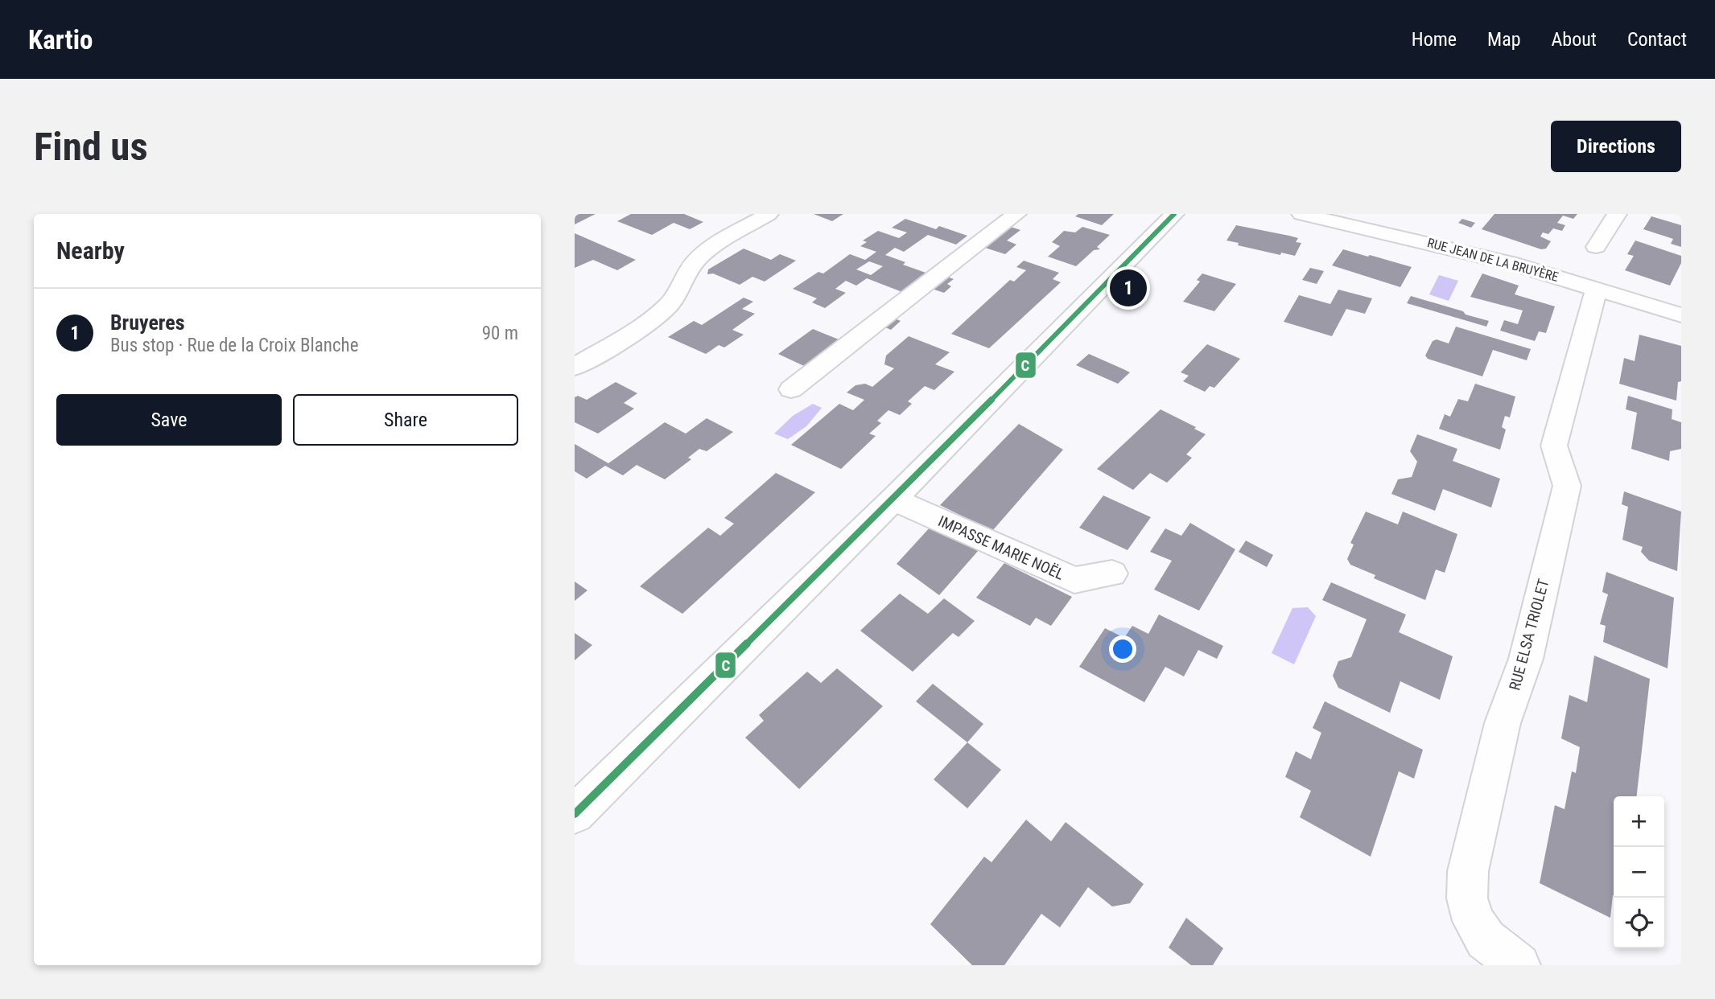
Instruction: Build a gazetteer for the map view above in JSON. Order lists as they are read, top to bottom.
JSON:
{
  "streets": {
    "street": ["RUE JEAN DE LA BRUYÈRE", "IMPASSE MARIE NOËL", "RUE ELSA TRIOLET"]
  },
  "crossings": [
    ["RUE JEAN DE LA BRUYÈRE", "RUE ELSA TRIOLET"]
  ],
  "lines": ["transit line C"],
  "page": {
    "header": "Kartio",
    "nav": [
      "Home",
      "Map",
      "About",
      "Contact"
    ],
    "buttons": [
      "Directions",
      ["Save", "Share"]
    ],
    "title": "Find us",
    "heading": "Nearby",
    "pins": "1",
    "list": [
      {
        "mark": "1",
        "name": "Bruyeres",
        "note": "Bus stop · Rue de la Croix Blanche",
        "value": "90 m"
      }
    ],
    "map_buttons": ["+", "−"]
  }
}
